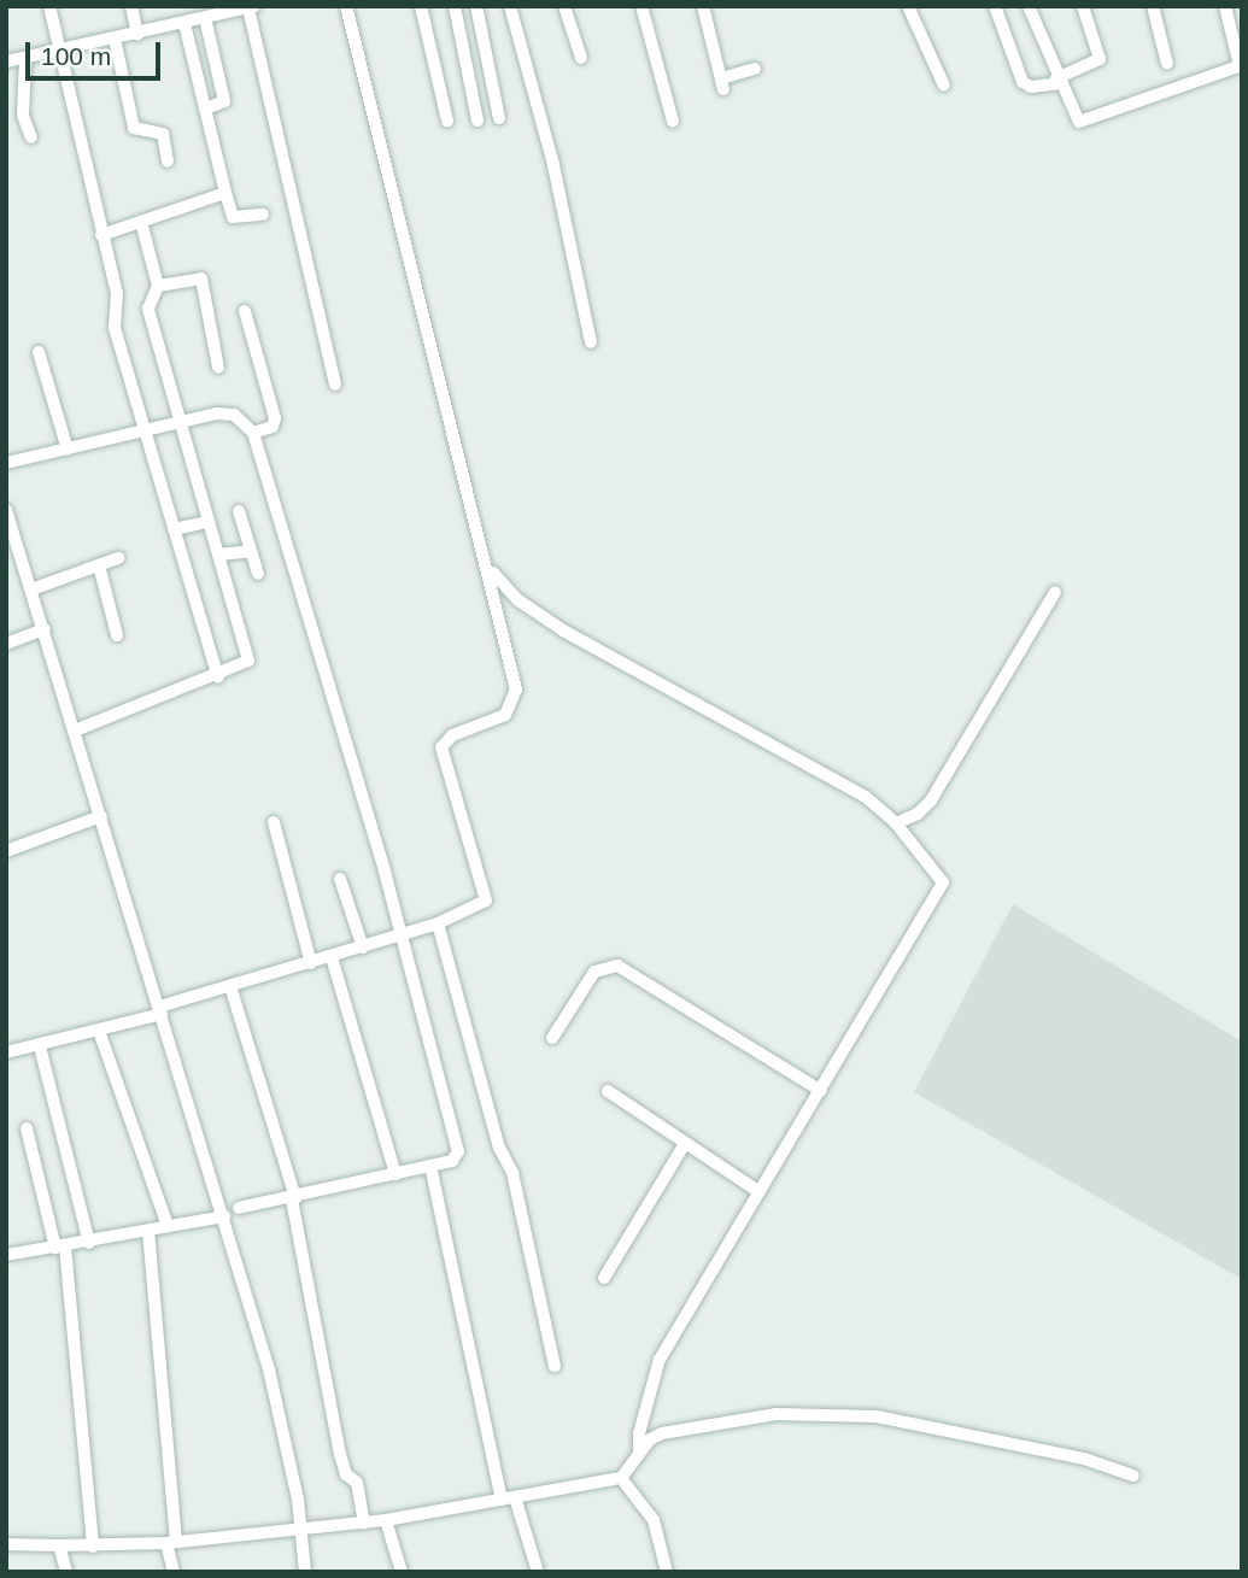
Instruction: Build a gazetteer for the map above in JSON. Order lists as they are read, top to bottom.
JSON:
{
  "scale_bar": "100 m"
}
